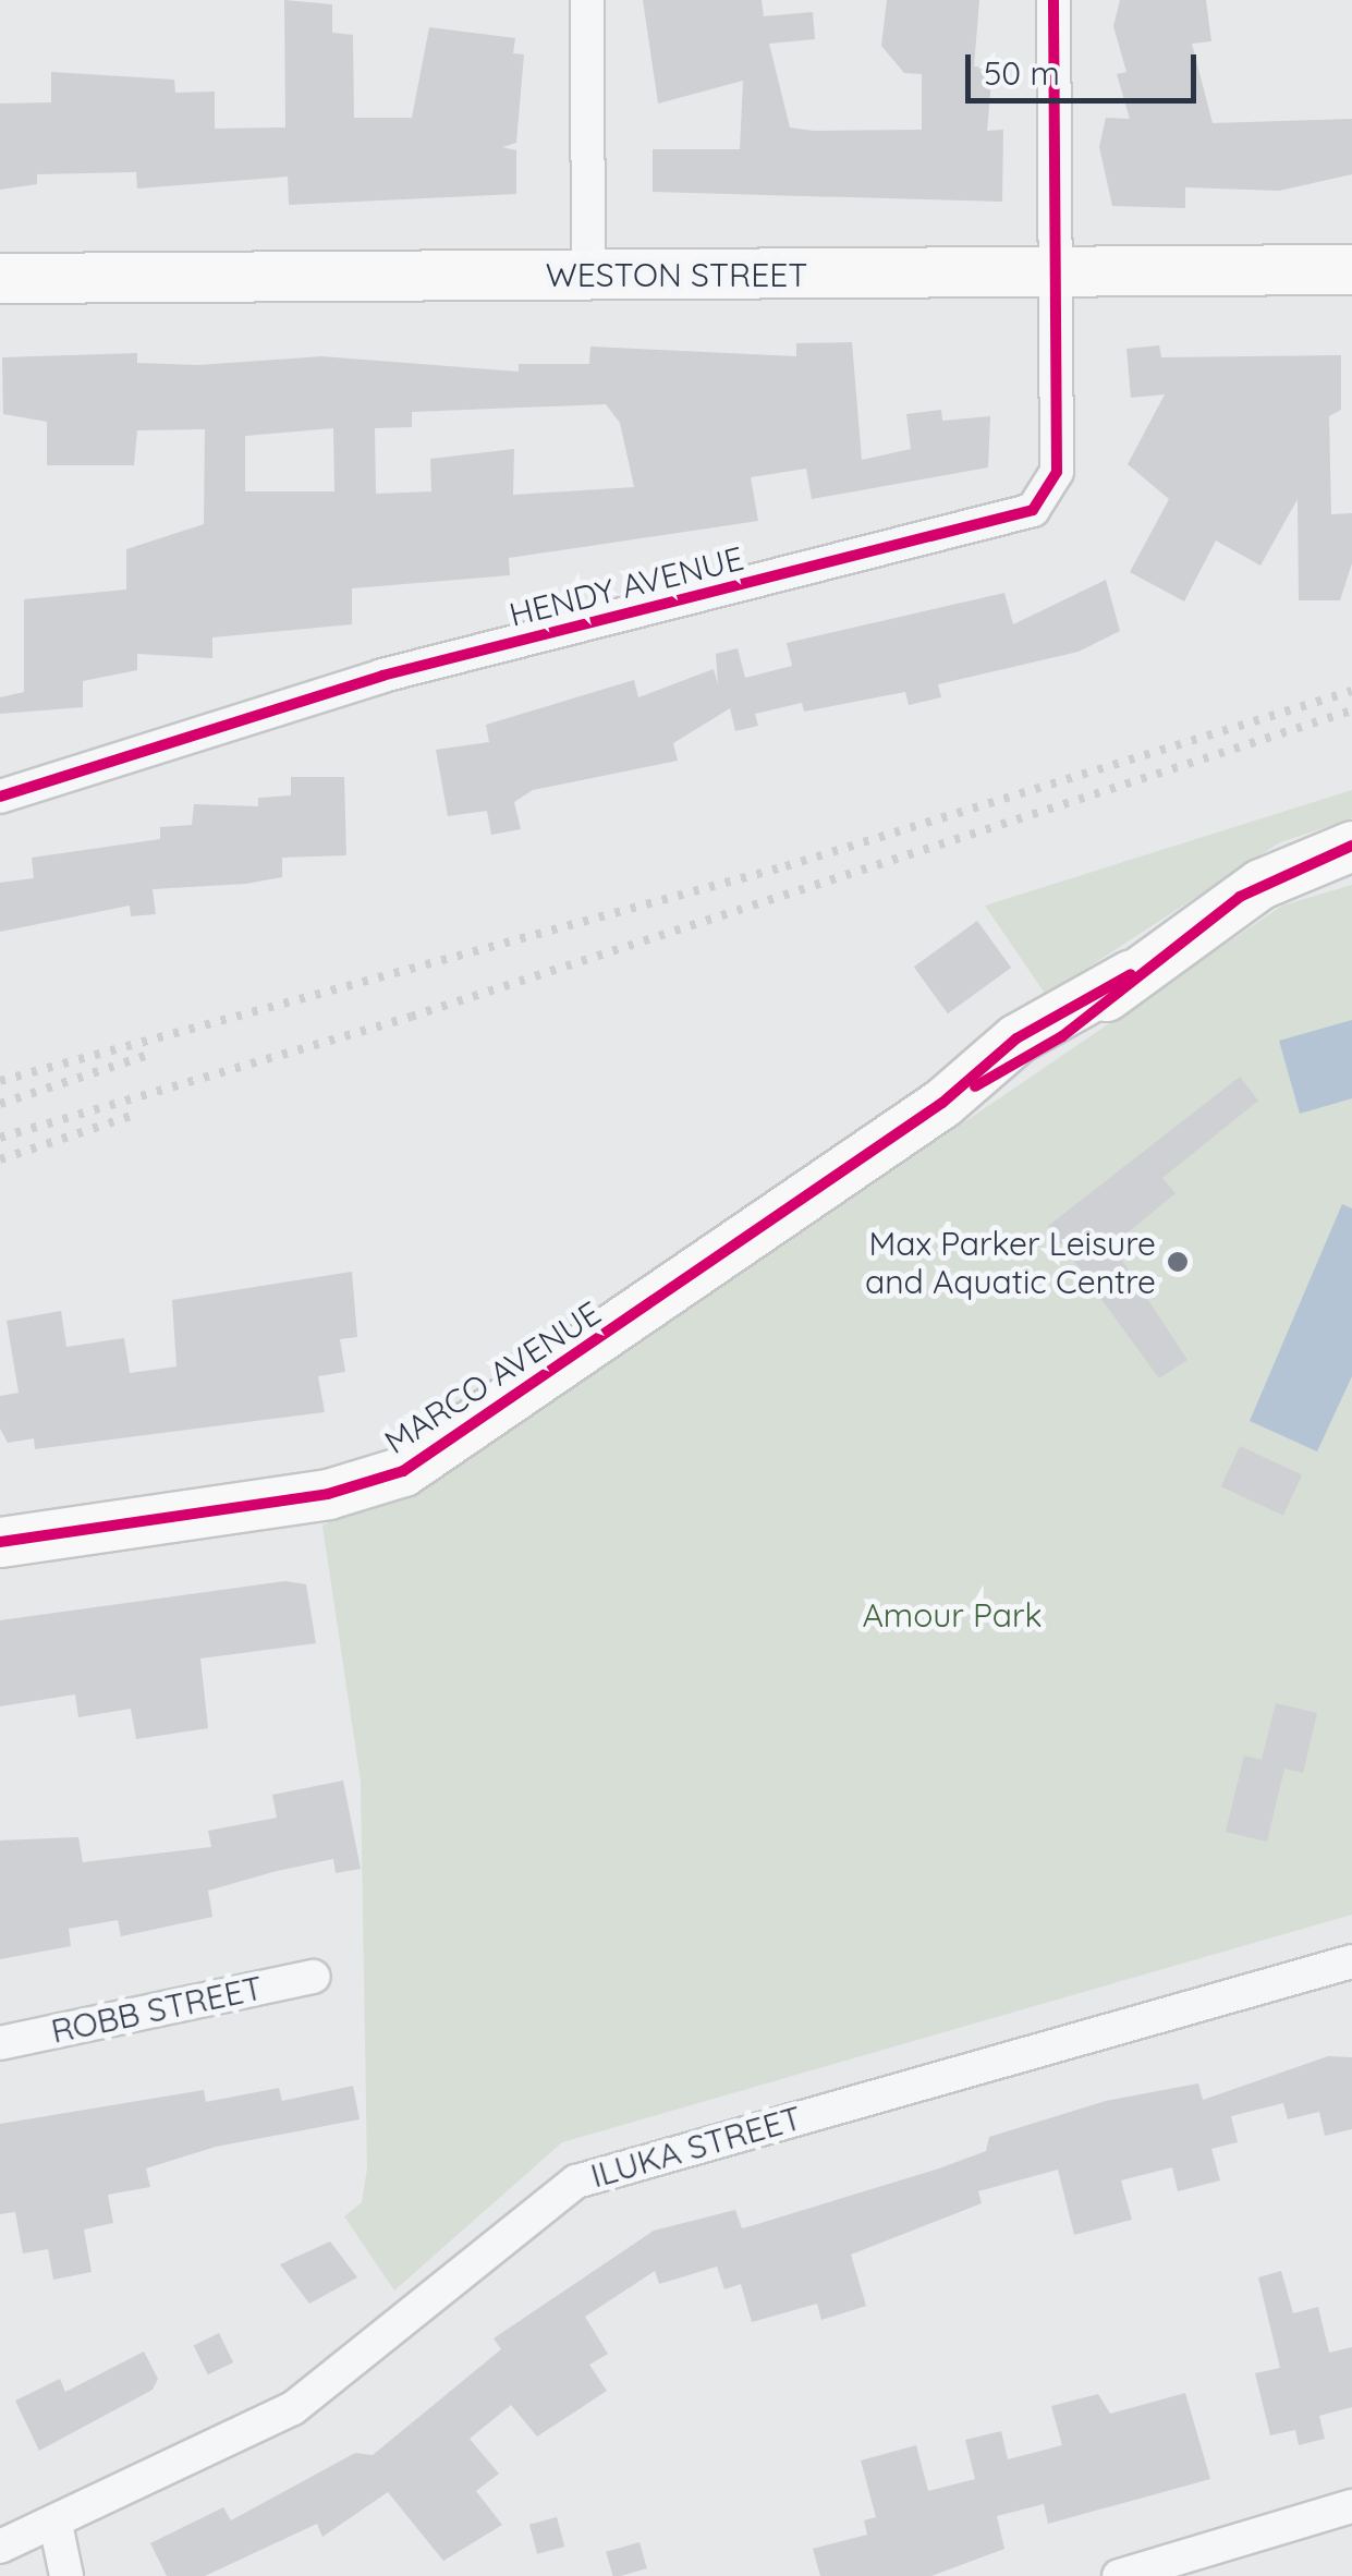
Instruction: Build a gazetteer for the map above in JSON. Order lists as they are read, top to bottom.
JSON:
{
  "streets": {
    "street": [
      "WESTON STREET",
      "HENDY AVENUE",
      "MARCO AVENUE",
      "ROBB STREET",
      "ILUKA STREET"
    ]
  },
  "crossings": [
    ["WESTON STREET", "HENDY AVENUE"]
  ],
  "parks": ["Amour Park"],
  "places": ["Max Parker Leisure and Aquatic Centre"],
  "scale_bar": "50 m"
}
